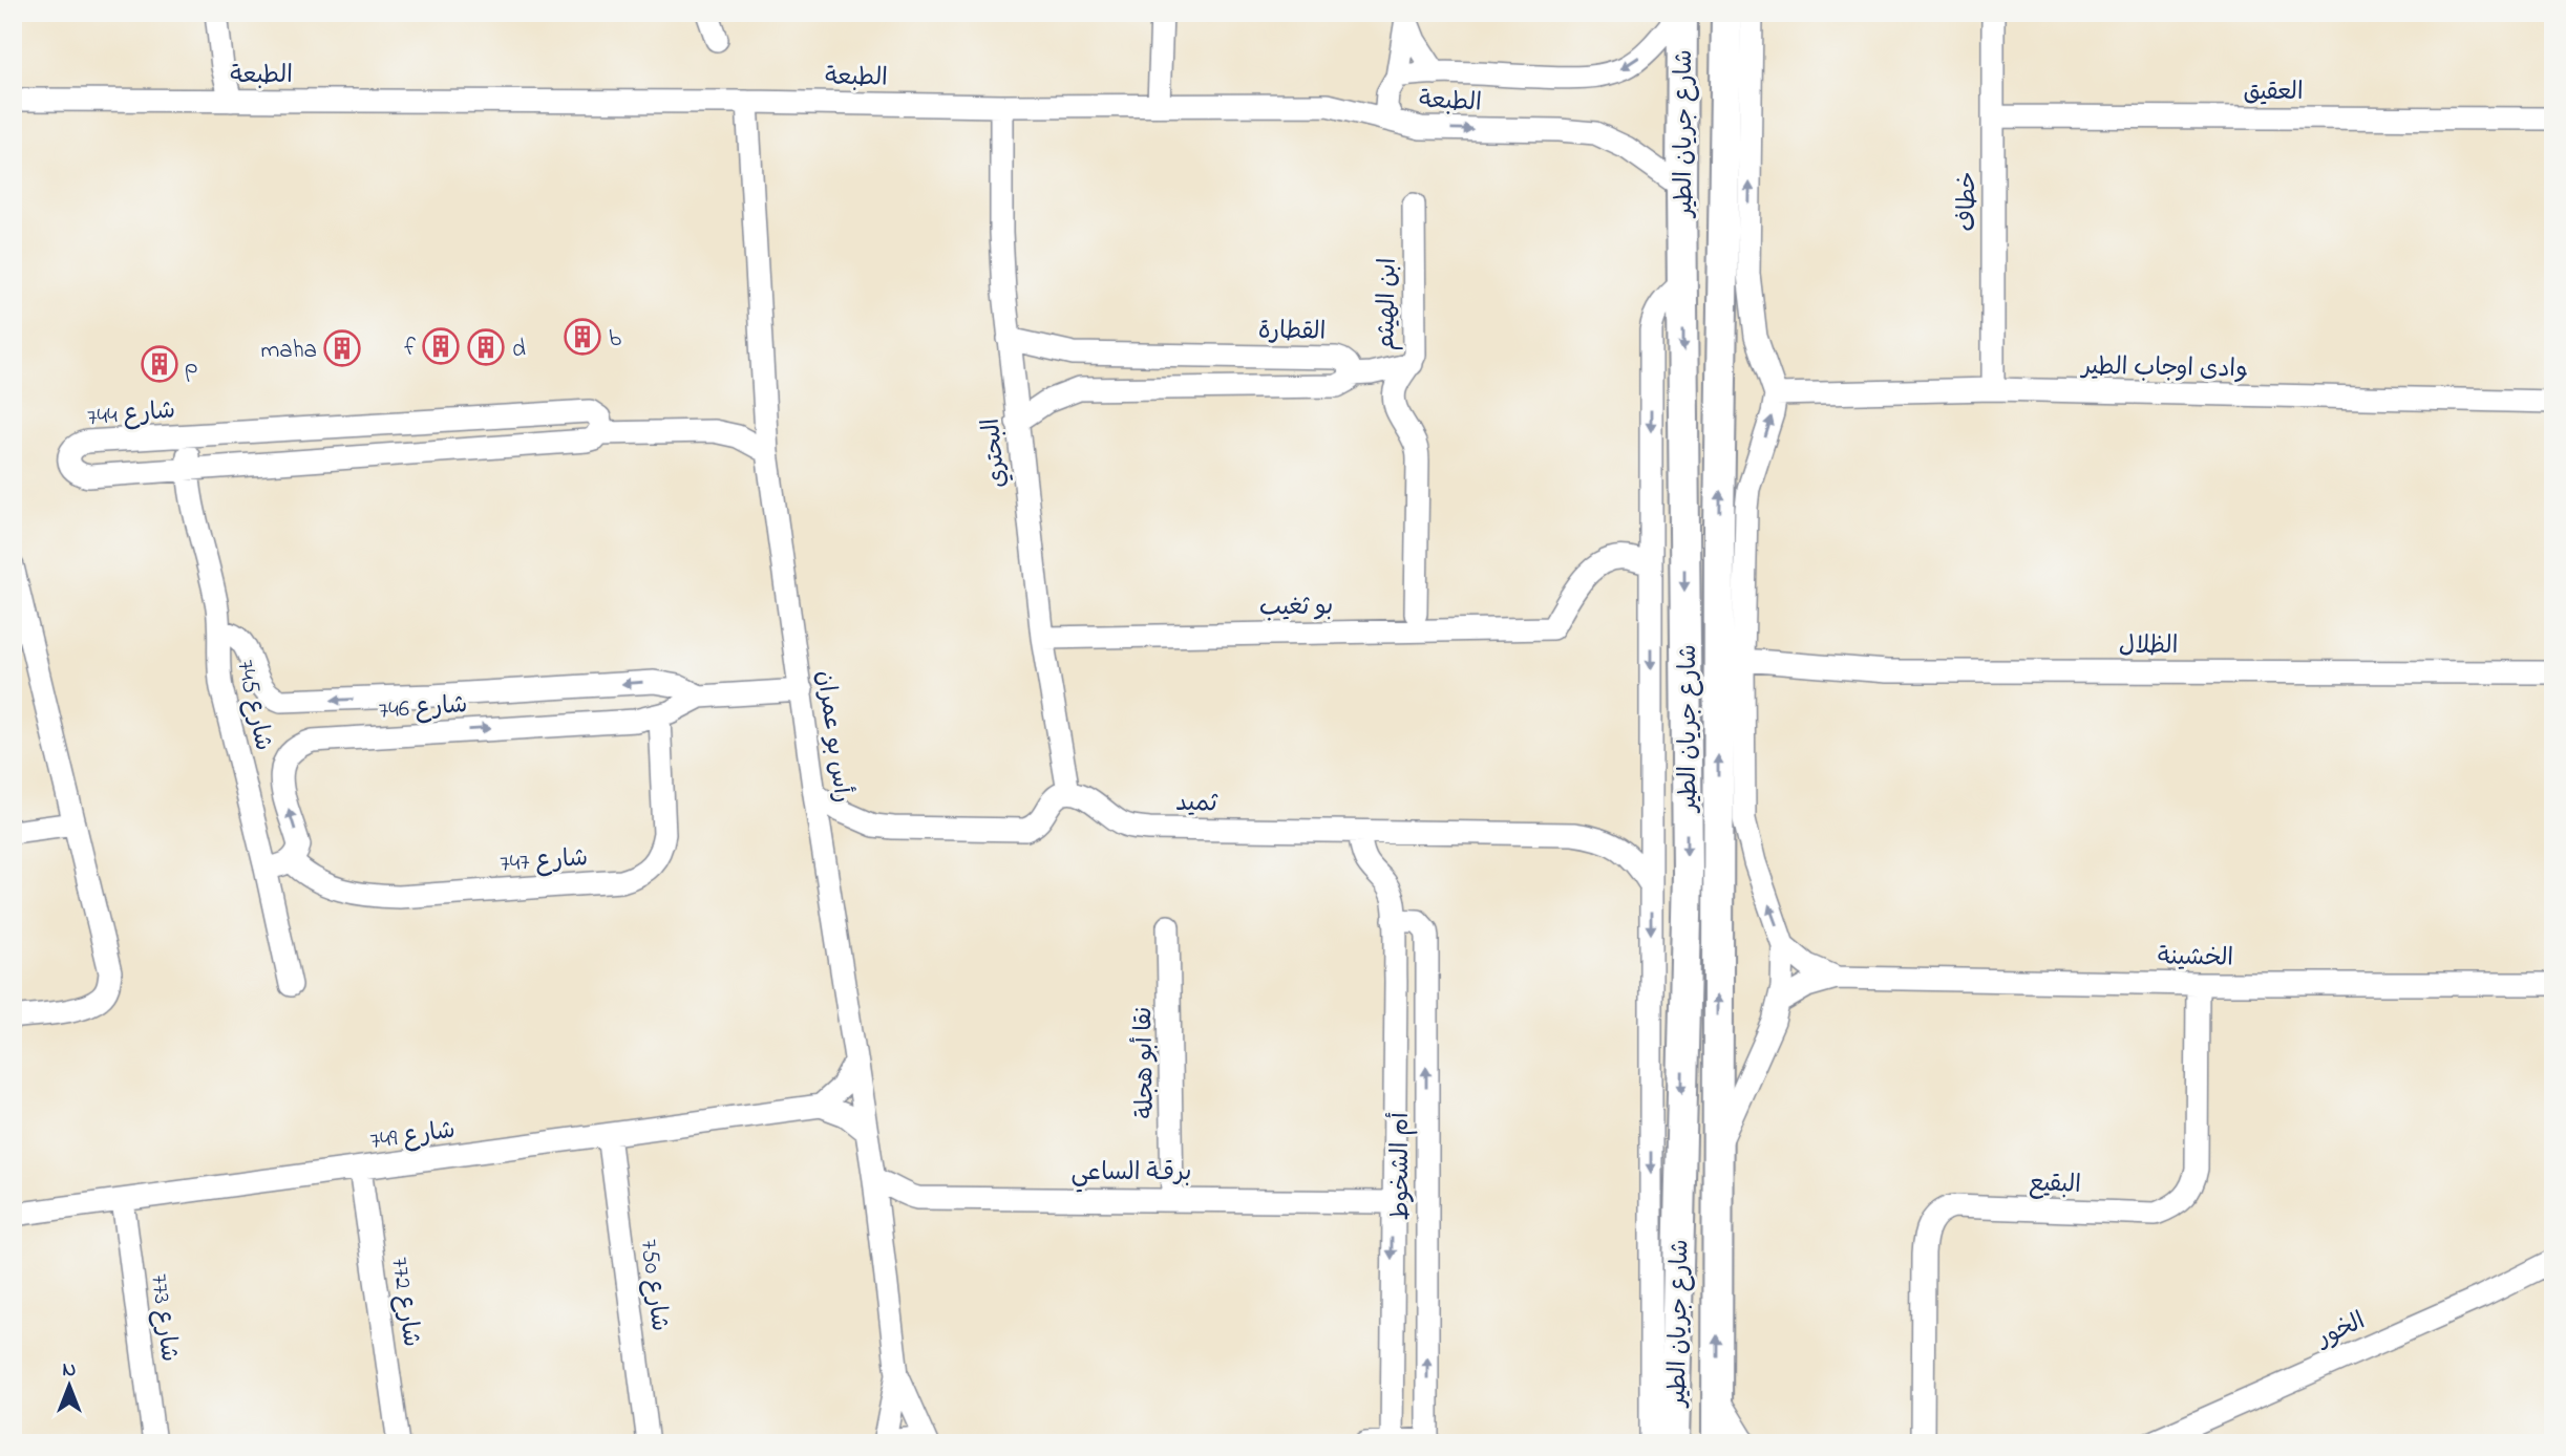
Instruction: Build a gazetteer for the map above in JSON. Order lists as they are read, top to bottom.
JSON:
{
  "streets": {
    "street": [
      "الطبعة",
      "العقيق",
      "شارع جريان الطير",
      "خطاف",
      "ابن الهيثم",
      "القطارة",
      "وادى اوجاب الطير",
      "شارع 744",
      "البحتري",
      "بو ثغيب",
      "الظلال",
      "شارع 745",
      "شارع 746",
      "رأس بو عمران",
      "ثميد",
      "شارع 747",
      "الخشينة",
      "نقا أبو هجلة",
      "شارع 749",
      "أم الشخوط",
      "برقـة الساعي",
      "البقيع",
      "شارع 750",
      "شارع 772",
      "شارع 773",
      "الخور"
    ]
  },
  "crossings": [
    ["الطبعة", "شارع جريان الطير"],
    ["الطبعة", "البحتري"],
    ["الطبعة", "رأس بو عمران"],
    ["العقيق", "خطاف"],
    ["شارع جريان الطير", "وادى اوجاب الطير"],
    ["شارع جريان الطير", "الظلال"],
    ["شارع جريان الطير", "الخشينة"],
    ["خطاف", "وادى اوجاب الطير"],
    ["القطارة", "البحتري"],
    ["شارع 744", "شارع 745"],
    ["شارع 744", "رأس بو عمران"],
    ["البحتري", "بو ثغيب"],
    ["البحتري", "ثميد"],
    ["شارع 745", "شارع 746"],
    ["شارع 746", "رأس بو عمران"],
    ["شارع 746", "شارع 747"],
    ["رأس بو عمران", "برقـة الساعي"],
    ["ثميد", "أم الشخوط"],
    ["الخشينة", "البقيع"],
    ["نقا أبو هجلة", "برقـة الساعي"],
    ["شارع 749", "شارع 750"],
    ["شارع 749", "شارع 772"],
    ["شارع 749", "شارع 773"],
    ["أم الشخوط", "برقـة الساعي"]
  ],
  "places": {
    "building": [
      "b",
      "f",
      "d",
      "maha",
      "p"
    ]
  },
  "north": "top"
}
